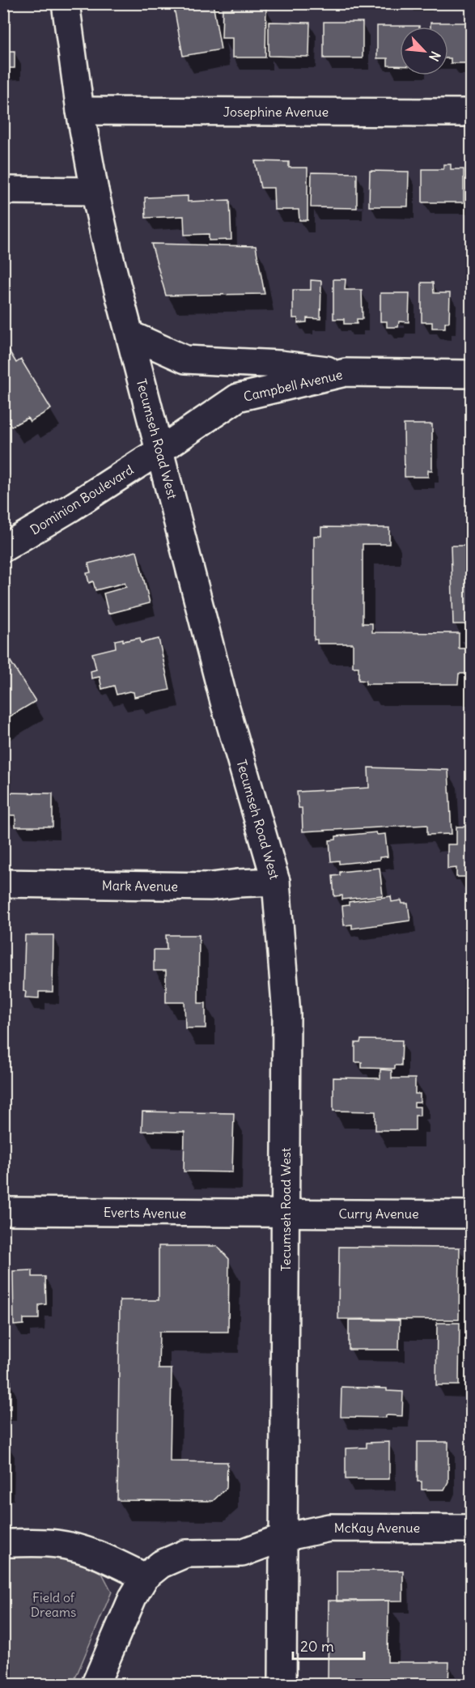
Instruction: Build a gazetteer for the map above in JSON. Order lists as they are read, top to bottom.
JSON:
{
  "streets": {
    "street": [
      "Josephine Avenue",
      "Campbell Avenue",
      "Tecumseh Road West",
      "Dominion Boulevard",
      "Mark Avenue",
      "Everts Avenue",
      "Curry Avenue",
      "McKay Avenue"
    ]
  },
  "crossings": [
    ["Josephine Avenue", "Tecumseh Road West"],
    ["Campbell Avenue", "Tecumseh Road West"],
    ["Campbell Avenue", "Dominion Boulevard"],
    ["Tecumseh Road West", "Dominion Boulevard"],
    ["Tecumseh Road West", "Mark Avenue"],
    ["Tecumseh Road West", "Everts Avenue"],
    ["Tecumseh Road West", "Curry Avenue"],
    ["Tecumseh Road West", "McKay Avenue"],
    ["Everts Avenue", "Curry Avenue"]
  ],
  "parks": ["Field of Dreams"],
  "scale_bar": "20 m",
  "north": "bottom right"
}
